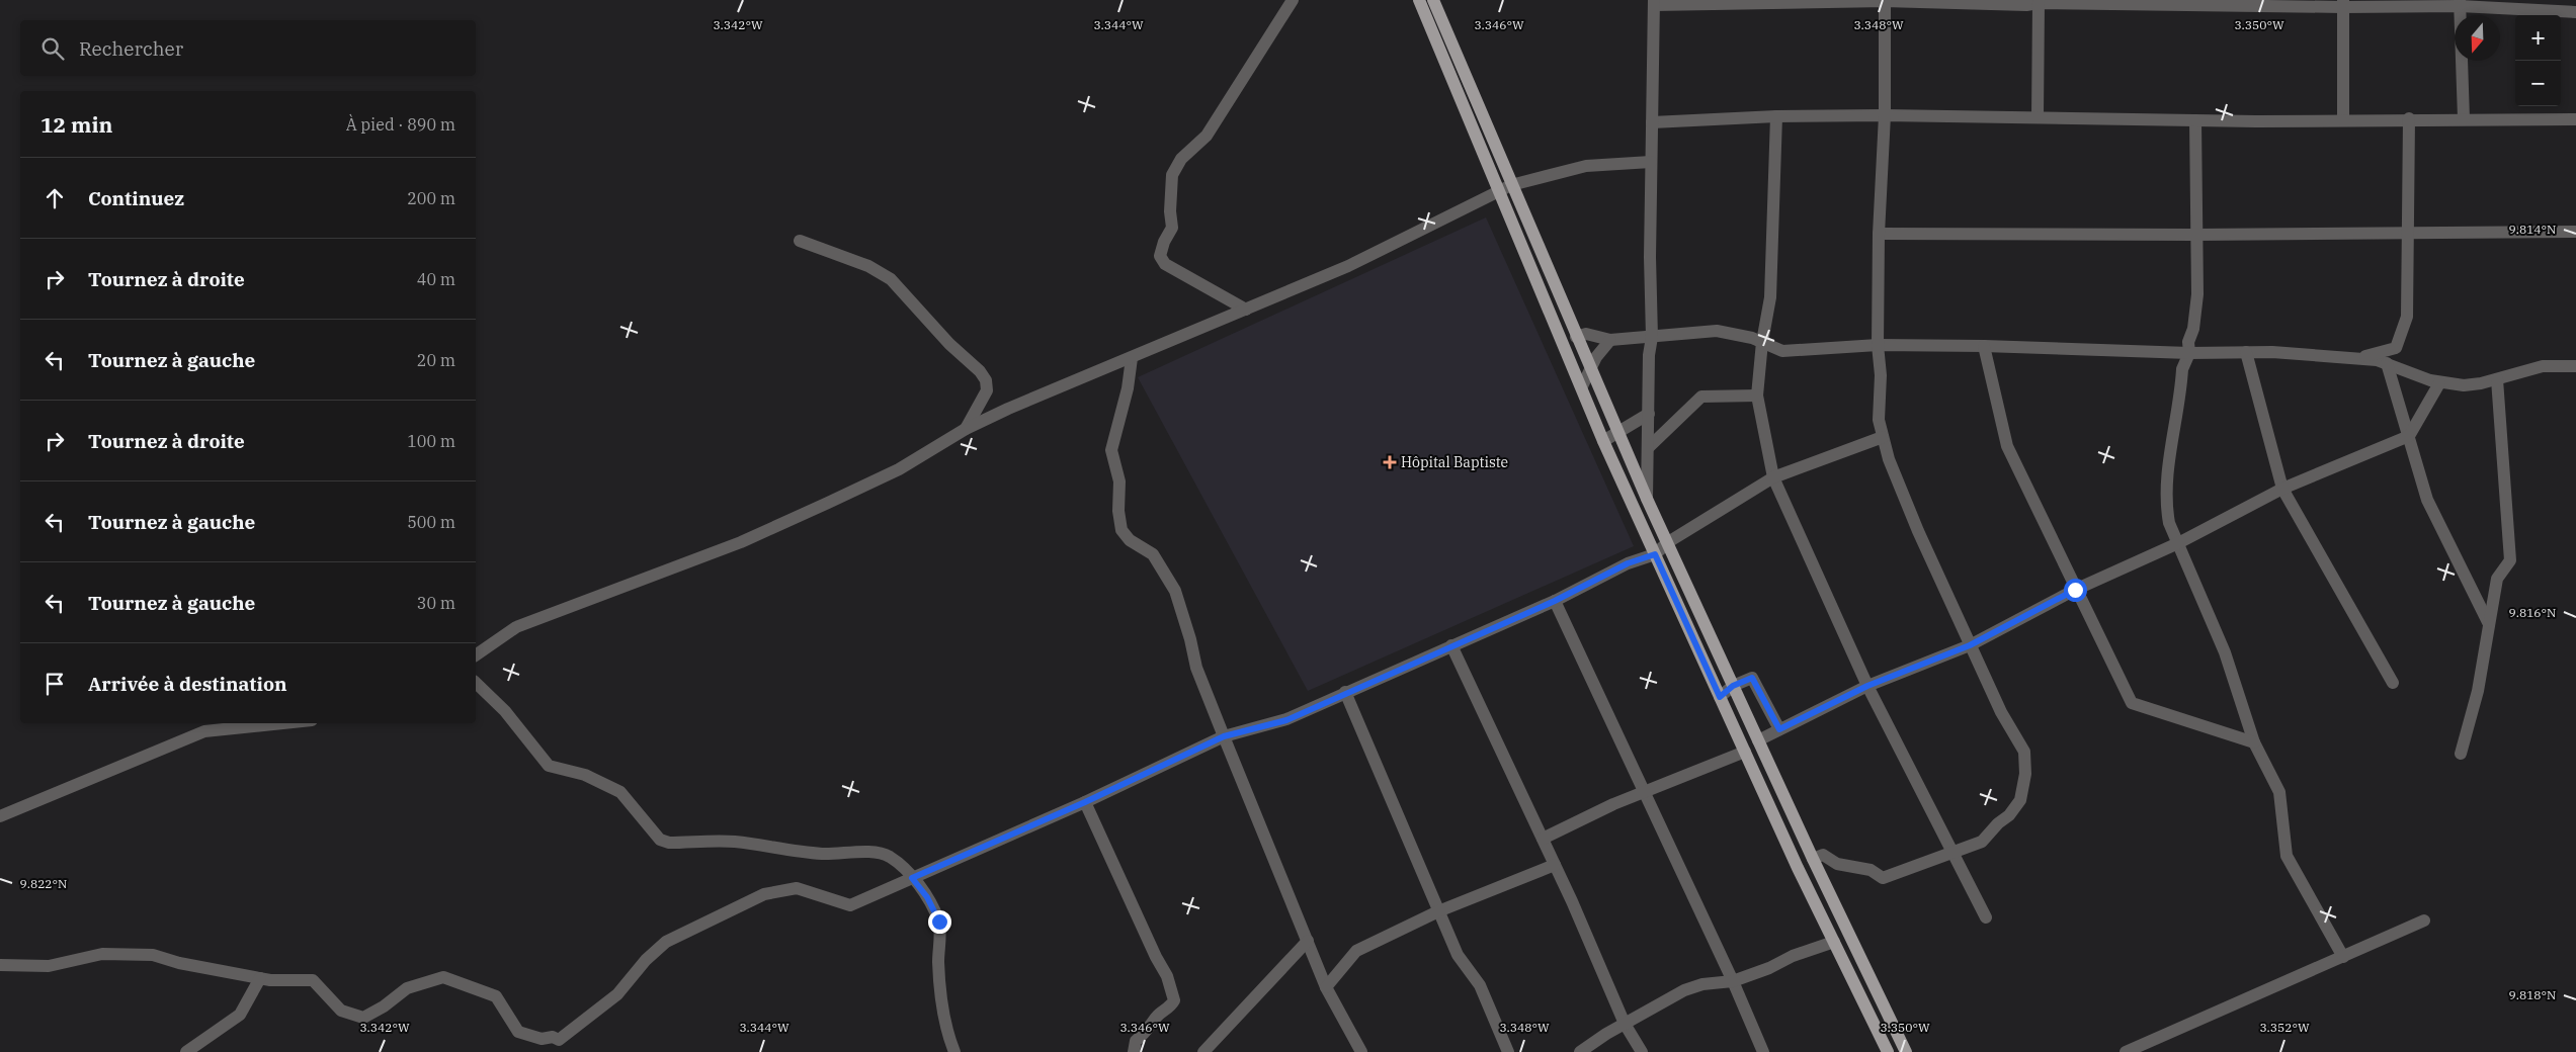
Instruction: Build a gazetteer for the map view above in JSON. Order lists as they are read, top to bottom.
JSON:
{
  "places": {
    "health": ["Hôpital Baptiste"]
  },
  "north": "bottom",
  "page": {
    "map_buttons": ["+", "−"],
    "search": "Rechercher",
    "heading": ["12 min", "À pied · 890 m"],
    "list": [
      ["Continuez", "200 m"],
      ["Tournez à droite", "40 m"],
      ["Tournez à gauche", "20 m"],
      ["Tournez à droite", "100 m"],
      ["Tournez à gauche", "500 m"],
      ["Tournez à gauche", "30 m"],
      "Arrivée à destination"
    ]
  },
  "coordinates": [
    "3.342°W",
    "3.344°W",
    "3.346°W",
    "3.348°W",
    "3.350°W",
    "9.814°N",
    "9.816°N",
    "9.822°N",
    "9.818°N",
    "3.352°W"
  ]
}
